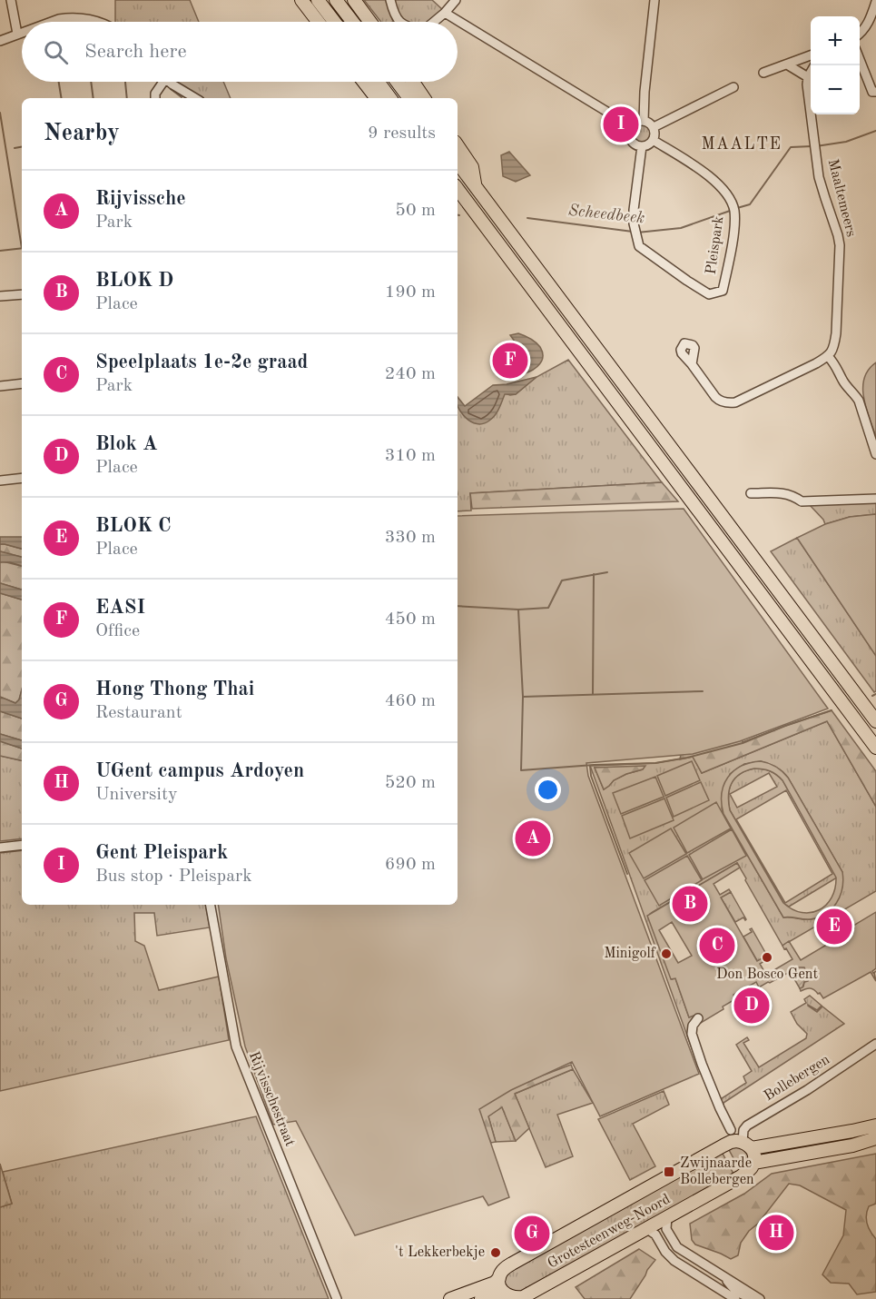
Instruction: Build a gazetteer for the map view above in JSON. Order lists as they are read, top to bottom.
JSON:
{
  "streets": {
    "highway": ["Grotesteenweg-Noord"],
    "street": [
      "Maaltemeers",
      "Pleispark",
      "Bollebergen",
      "Rijvisschestraat"
    ]
  },
  "crossings": [
    ["Bollebergen", "Grotesteenweg-Noord"]
  ],
  "districts": ["MAALTE"],
  "water": ["Scheedbeek"],
  "places": {
    "other": ["Minigolf", "Don Bosco Gent", "'t Lekkerbekje"],
    "transit": ["Zwijnaarde Bollebergen"]
  },
  "page": {
    "map_buttons": ["+", "−"],
    "search": "Search here",
    "heading": ["Nearby", "9 results"],
    "pins": [
      "I",
      "F",
      "A",
      "B",
      "E",
      "C",
      "D",
      "H",
      "G"
    ],
    "list": [
      {
        "mark": "A",
        "name": "Rijvissche",
        "note": "Park",
        "value": "50 m"
      },
      {
        "mark": "B",
        "name": "BLOK D",
        "note": "Place",
        "value": "190 m"
      },
      {
        "mark": "C",
        "name": "Speelplaats 1e-2e graad",
        "note": "Park",
        "value": "240 m"
      },
      {
        "mark": "D",
        "name": "Blok A",
        "note": "Place",
        "value": "310 m"
      },
      {
        "mark": "E",
        "name": "BLOK C",
        "note": "Place",
        "value": "330 m"
      },
      {
        "mark": "F",
        "name": "EASI",
        "note": "Office",
        "value": "450 m"
      },
      {
        "mark": "G",
        "name": "Hong Thong Thai",
        "note": "Restaurant",
        "value": "460 m"
      },
      {
        "mark": "H",
        "name": "UGent campus Ardoyen",
        "note": "University",
        "value": "520 m"
      },
      {
        "mark": "I",
        "name": "Gent Pleispark",
        "note": "Bus stop · Pleispark",
        "value": "690 m"
      }
    ]
  }
}
